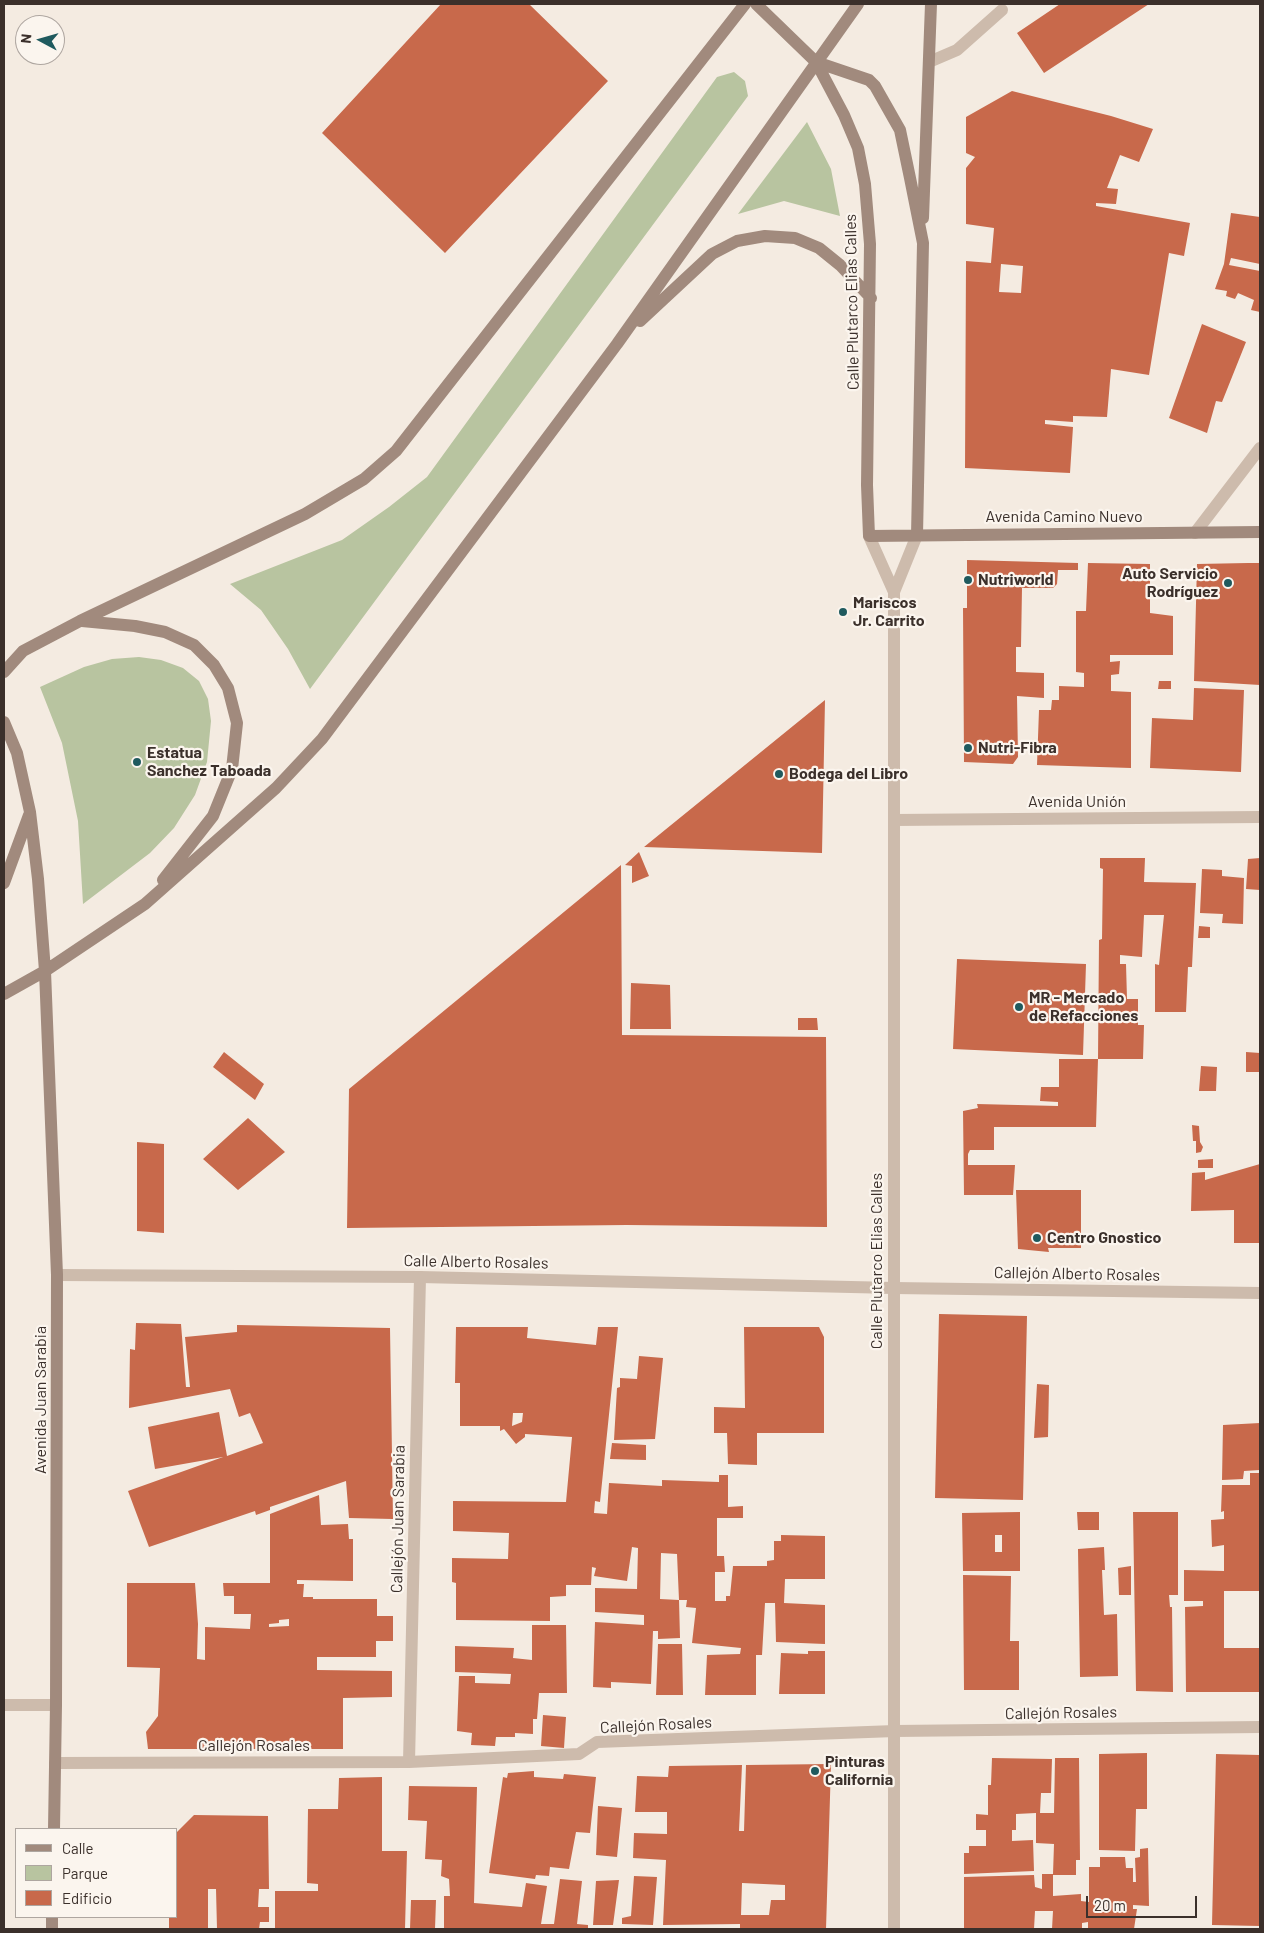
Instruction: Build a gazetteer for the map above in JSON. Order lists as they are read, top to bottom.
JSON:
{
  "streets": {
    "main road": ["Calle Plutarco Elias Calles", "Avenida Camino Nuevo", "Avenida Juan Sarabia"],
    "street": [
      "Avenida Unión",
      "Calle Alberto Rosales",
      "Callejón Alberto Rosales",
      "Callejón Juan Sarabia",
      "Callejón Rosales"
    ]
  },
  "crossings": [
    ["Calle Plutarco Elias Calles", "Avenida Camino Nuevo"],
    ["Calle Plutarco Elias Calles", "Avenida Unión"],
    ["Calle Plutarco Elias Calles", "Calle Alberto Rosales"],
    ["Calle Plutarco Elias Calles", "Callejón Alberto Rosales"],
    ["Calle Plutarco Elias Calles", "Callejón Rosales"],
    ["Calle Alberto Rosales", "Callejón Alberto Rosales"],
    ["Calle Alberto Rosales", "Avenida Juan Sarabia"],
    ["Calle Alberto Rosales", "Callejón Juan Sarabia"],
    ["Avenida Juan Sarabia", "Callejón Rosales"],
    ["Callejón Juan Sarabia", "Callejón Rosales"]
  ],
  "places": [
    "Nutriworld",
    "Auto Servicio Rodríguez",
    "Mariscos Jr. Carrito",
    "Nutri-Fibra",
    "Estatua Sanchez Taboada",
    "Bodega del Libro",
    "MR - Mercado de Refacciones",
    "Centro Gnostico",
    "Pinturas California"
  ],
  "legend": ["Calle", "Parque", "Edificio"],
  "scale_bar": "20 m",
  "north": "left"
}
